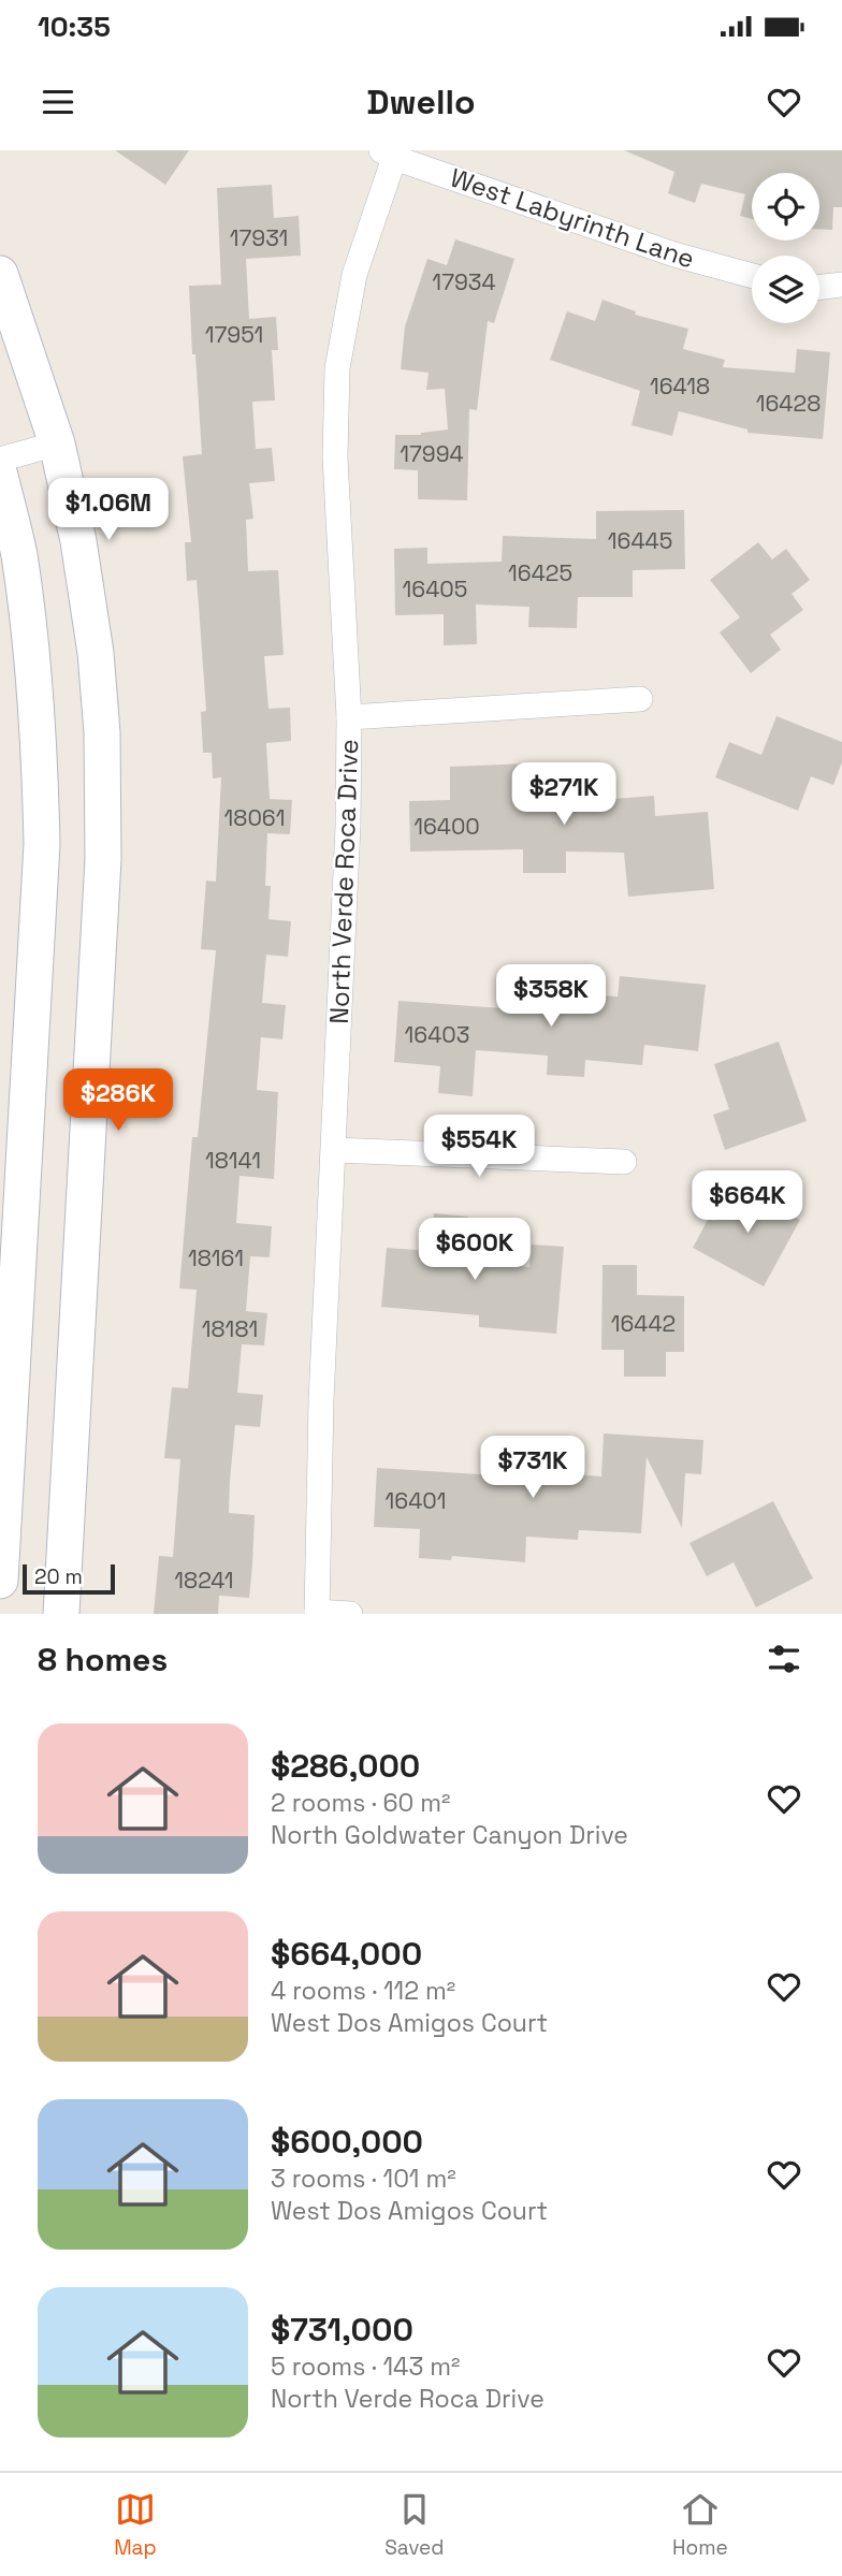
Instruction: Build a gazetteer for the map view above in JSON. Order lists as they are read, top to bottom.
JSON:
{
  "streets": {
    "street": ["West Labyrinth Lane", "North Verde Roca Drive"]
  },
  "crossings": [
    ["West Labyrinth Lane", "North Verde Roca Drive"]
  ],
  "house_numbers": [
    "17931",
    "17934",
    "17951",
    "16418",
    "16428",
    "17994",
    "16445",
    "16425",
    "16405",
    "18061",
    "16400",
    "16403",
    "18141",
    "18161",
    "16442",
    "18181",
    "16401",
    "18241"
  ],
  "scale_bar": "20 m",
  "page": {
    "status": "10:35",
    "header": "Dwello",
    "price": [
      "$1.06M",
      "$271K",
      "$358K",
      "$286K",
      "$554K",
      "$664K",
      "$600K",
      "$731K"
    ],
    "scale": "20 m",
    "heading": "8 homes",
    "list": [
      {
        "name": "$286,000",
        "note": "2 rooms · 60 m² · North Goldwater Canyon Drive"
      },
      {
        "name": "$664,000",
        "note": "4 rooms · 112 m² · West Dos Amigos Court"
      },
      {
        "name": "$600,000",
        "note": "3 rooms · 101 m² · West Dos Amigos Court"
      },
      {
        "name": "$731,000",
        "note": "5 rooms · 143 m² · North Verde Roca Drive"
      }
    ],
    "tabs": ["Map", "Saved", "Home"]
  }
}
